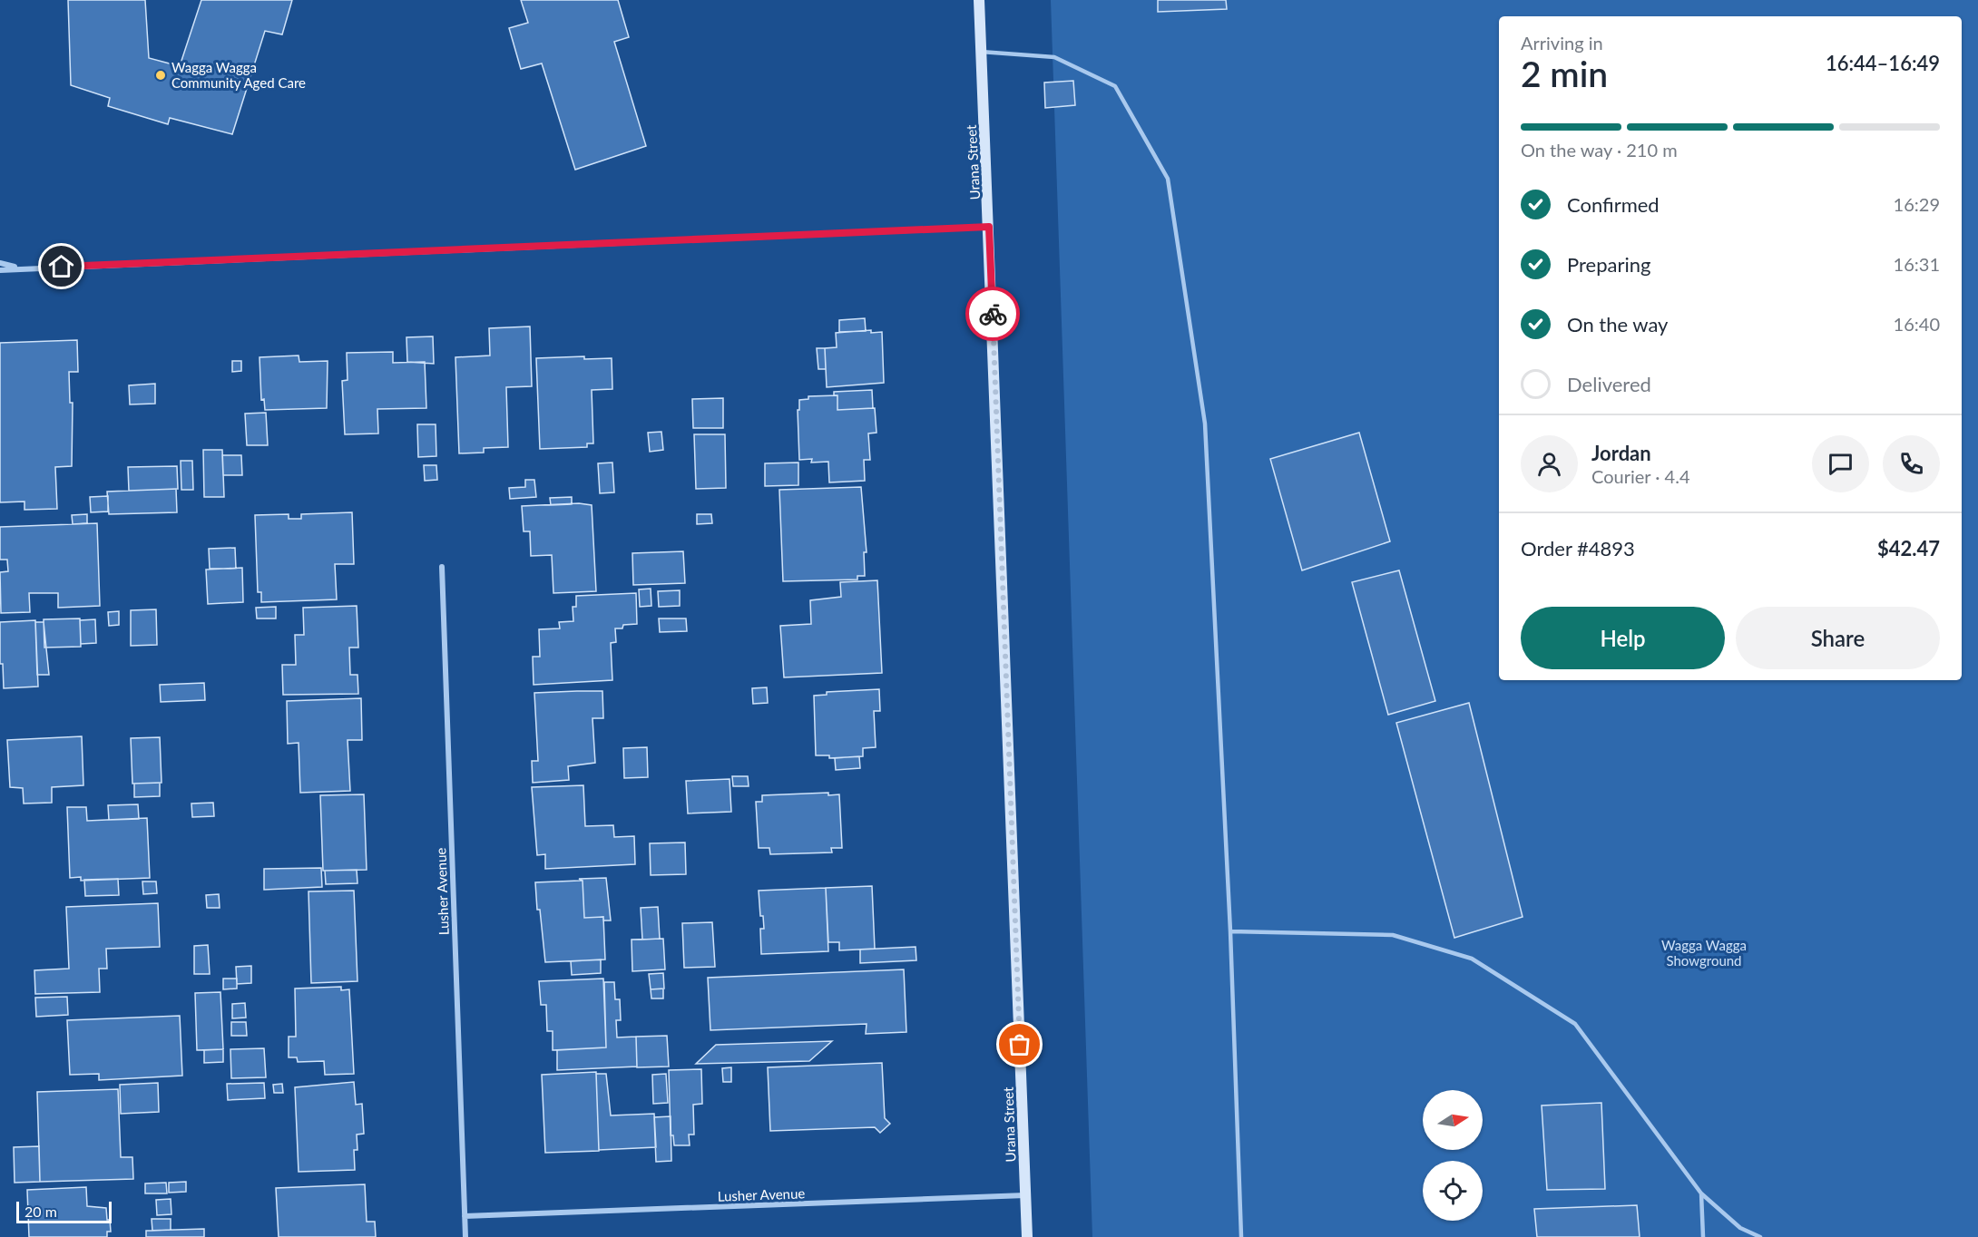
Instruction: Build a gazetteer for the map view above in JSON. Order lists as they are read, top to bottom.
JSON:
{
  "streets": {
    "street": ["Urana Street", "Lusher Avenue"]
  },
  "crossings": [
    ["Urana Street", "Lusher Avenue"]
  ],
  "parks": ["Wagga Wagga Showground"],
  "places": ["Wagga Wagga Community Aged Care"],
  "scale_bar": "20 m",
  "north": "right",
  "page": {
    "heading": ["2 min", "Arriving in", "16:44–16:49"],
    "panel": [
      "Jordan",
      "Courier · 4.4",
      "Order #4893",
      "$42.47"
    ],
    "bar": "On the way · 210 m",
    "list": [
      ["Confirmed", "16:29"],
      ["Preparing", "16:31"],
      ["On the way", "16:40"],
      "Delivered"
    ],
    "buttons": ["Help", "Share"],
    "scale": "20 m"
  }
}
